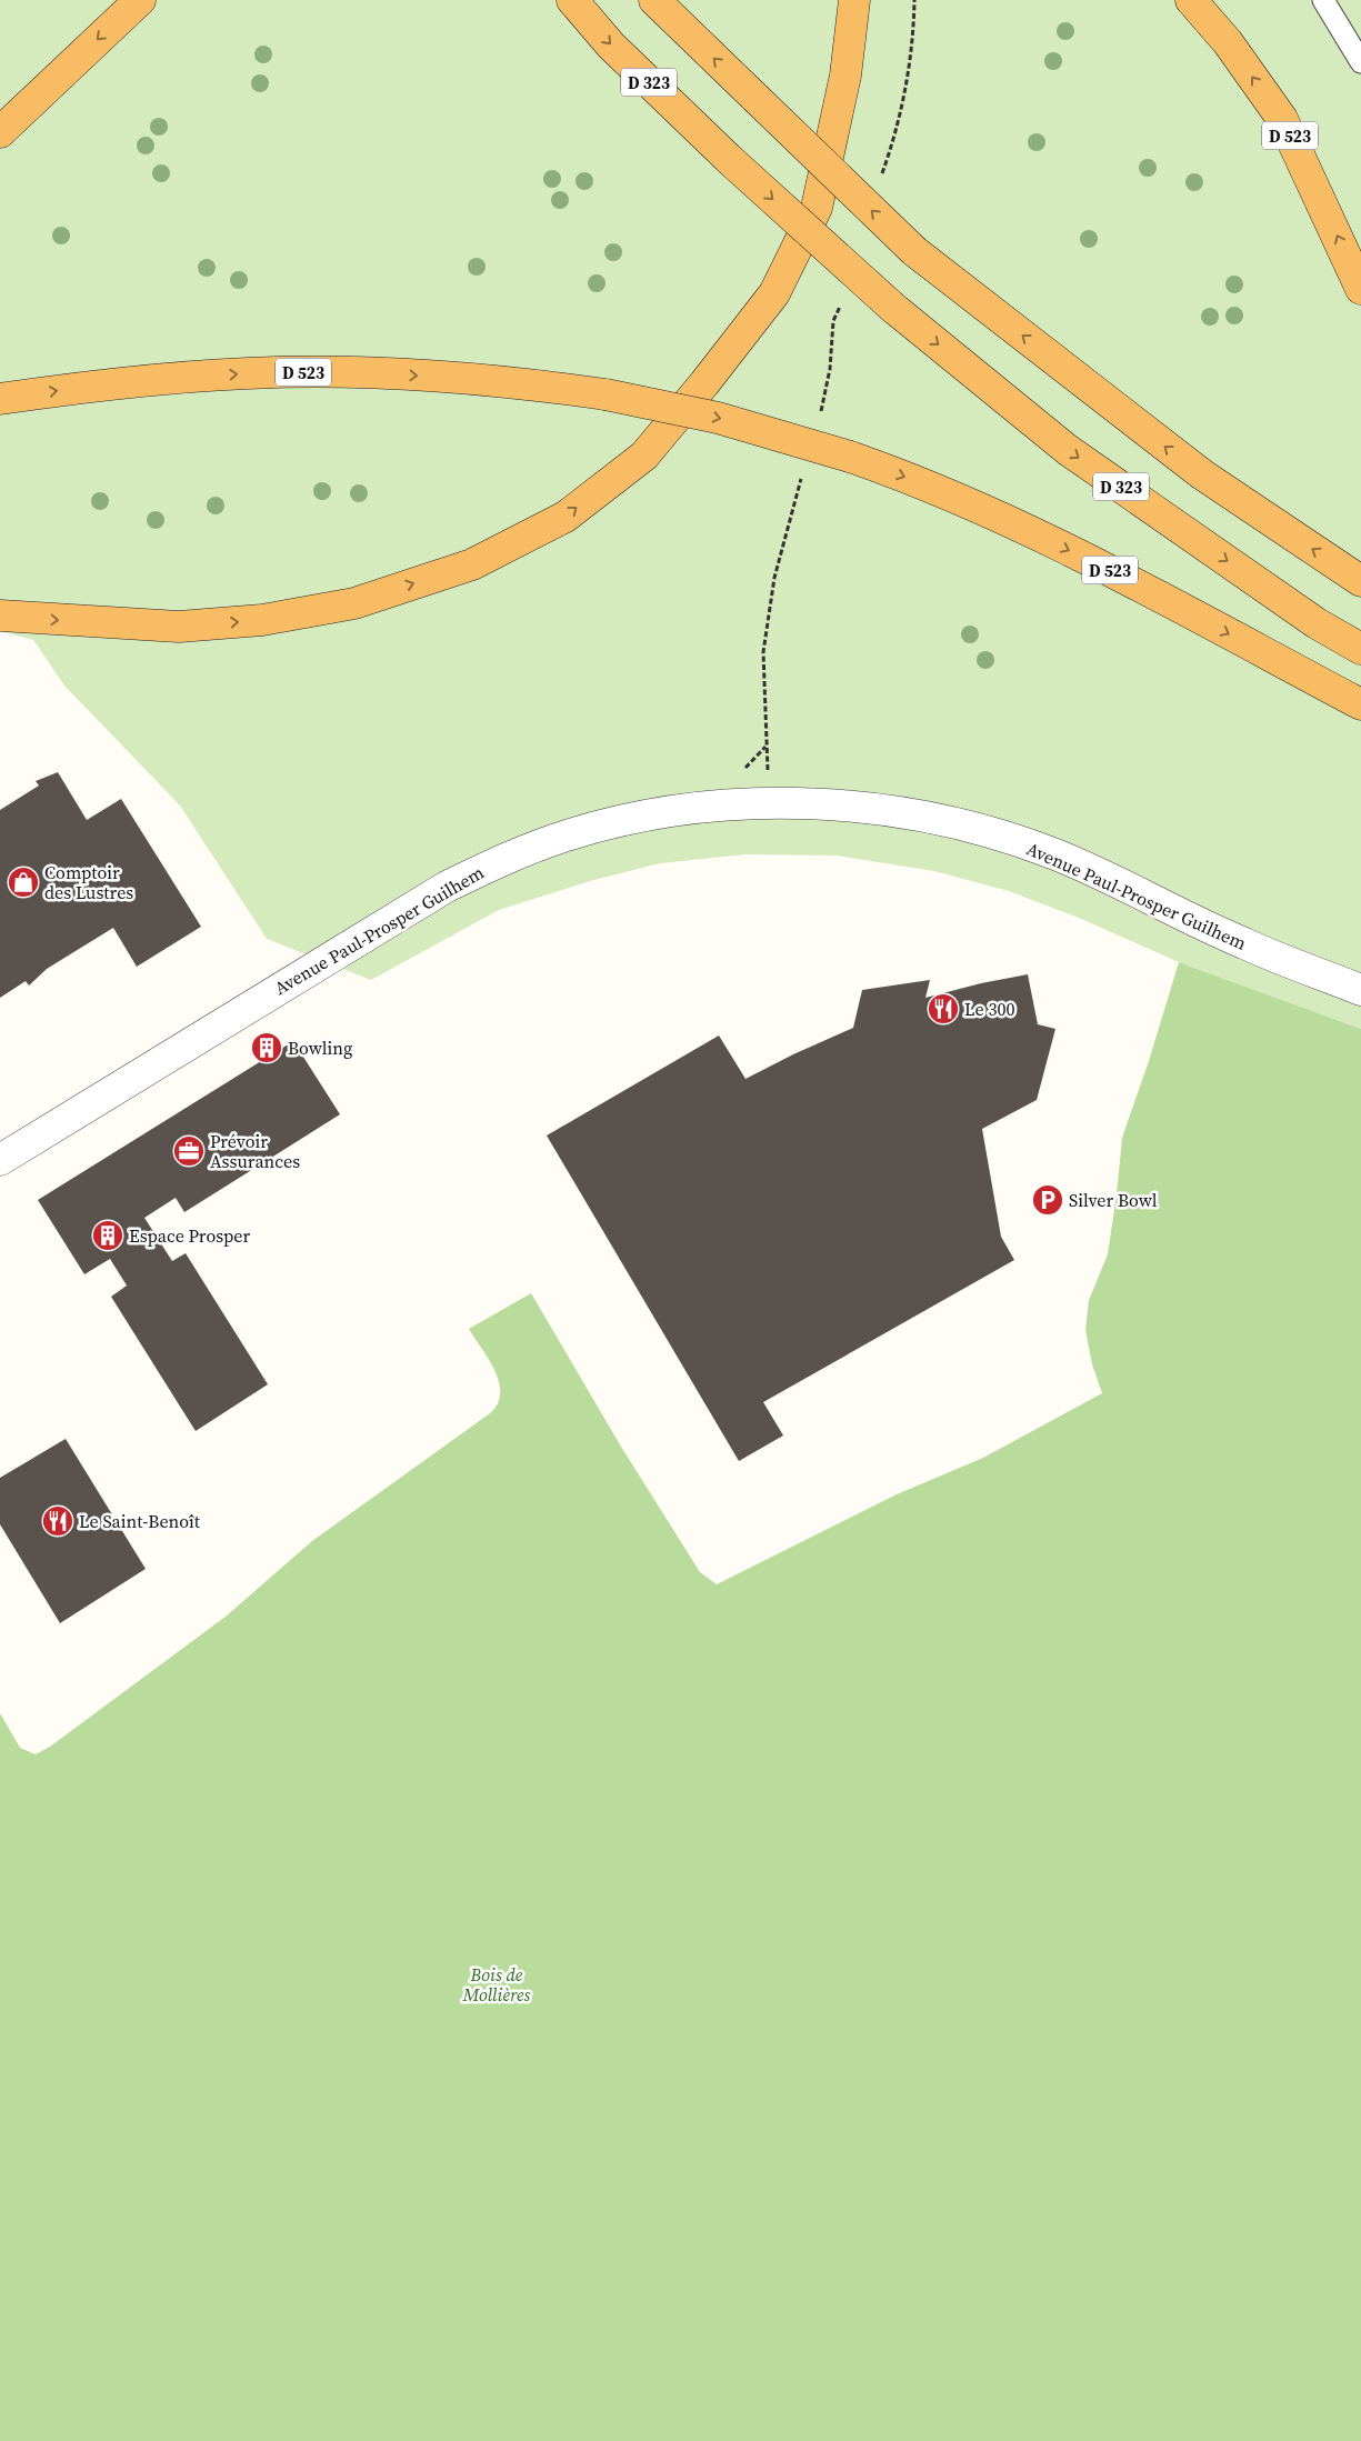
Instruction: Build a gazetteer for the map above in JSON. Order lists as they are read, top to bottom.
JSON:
{
  "streets": {
    "highway": ["D 323", "D 523"],
    "street": ["Avenue Paul-Prosper Guilhem"]
  },
  "parks": ["Bois de Mollières"],
  "places": {
    "shop": ["Comptoir des Lustres"],
    "restaurant": ["Le 300", "Le Saint-Benoît"],
    "building": ["Bowling", "Espace Prosper"],
    "office": ["Prévoir Assurances"],
    "parking": ["Silver Bowl"]
  }
}
